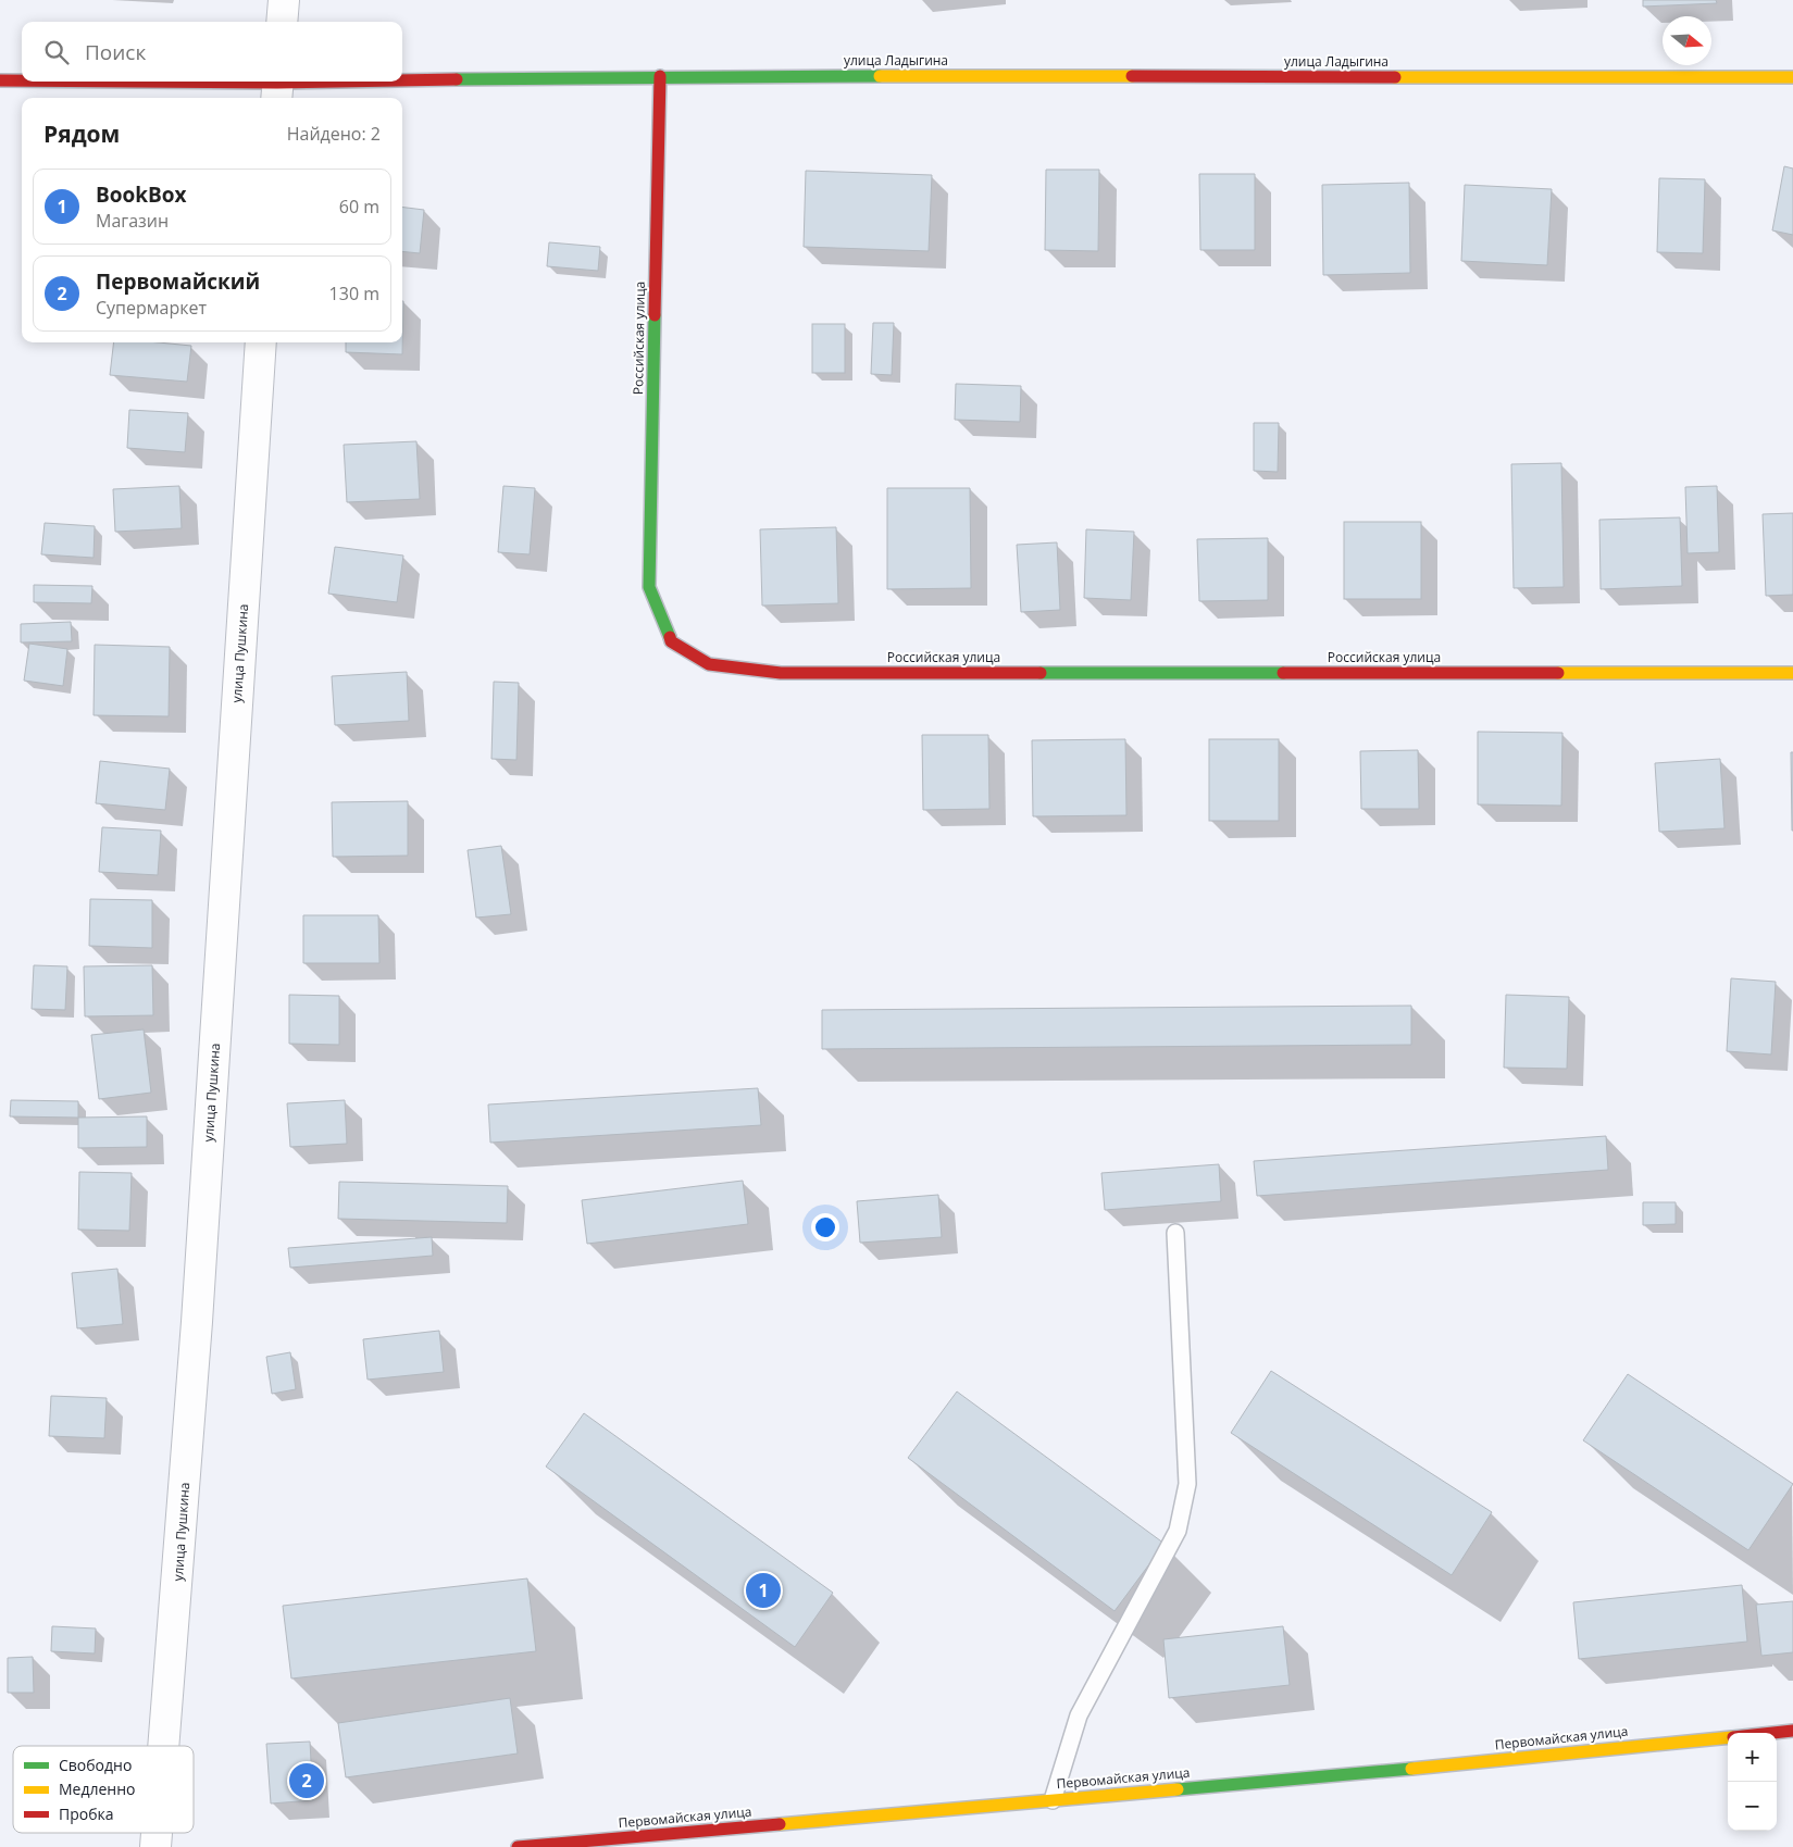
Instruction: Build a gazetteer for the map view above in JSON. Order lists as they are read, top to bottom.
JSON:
{
  "streets": {
    "street": [
      "улица Ладыгина",
      "Российская улица",
      "улица Пушкина",
      "Первомайская улица"
    ]
  },
  "crossings": [
    ["улица Ладыгина", "Российская улица"]
  ],
  "legend": ["Свободно", "Медленно", "Пробка"],
  "north": "right",
  "page": {
    "search": "Поиск",
    "heading": ["Рядом", "Найдено: 2"],
    "list": [
      {
        "mark": "1",
        "name": "BookBox",
        "note": "Магазин",
        "value": "60 m"
      },
      {
        "mark": "2",
        "name": "Первомайский",
        "note": "Супермаркет",
        "value": "130 m"
      }
    ],
    "pins": ["1", "2"],
    "map_buttons": ["+", "−"]
  }
}
